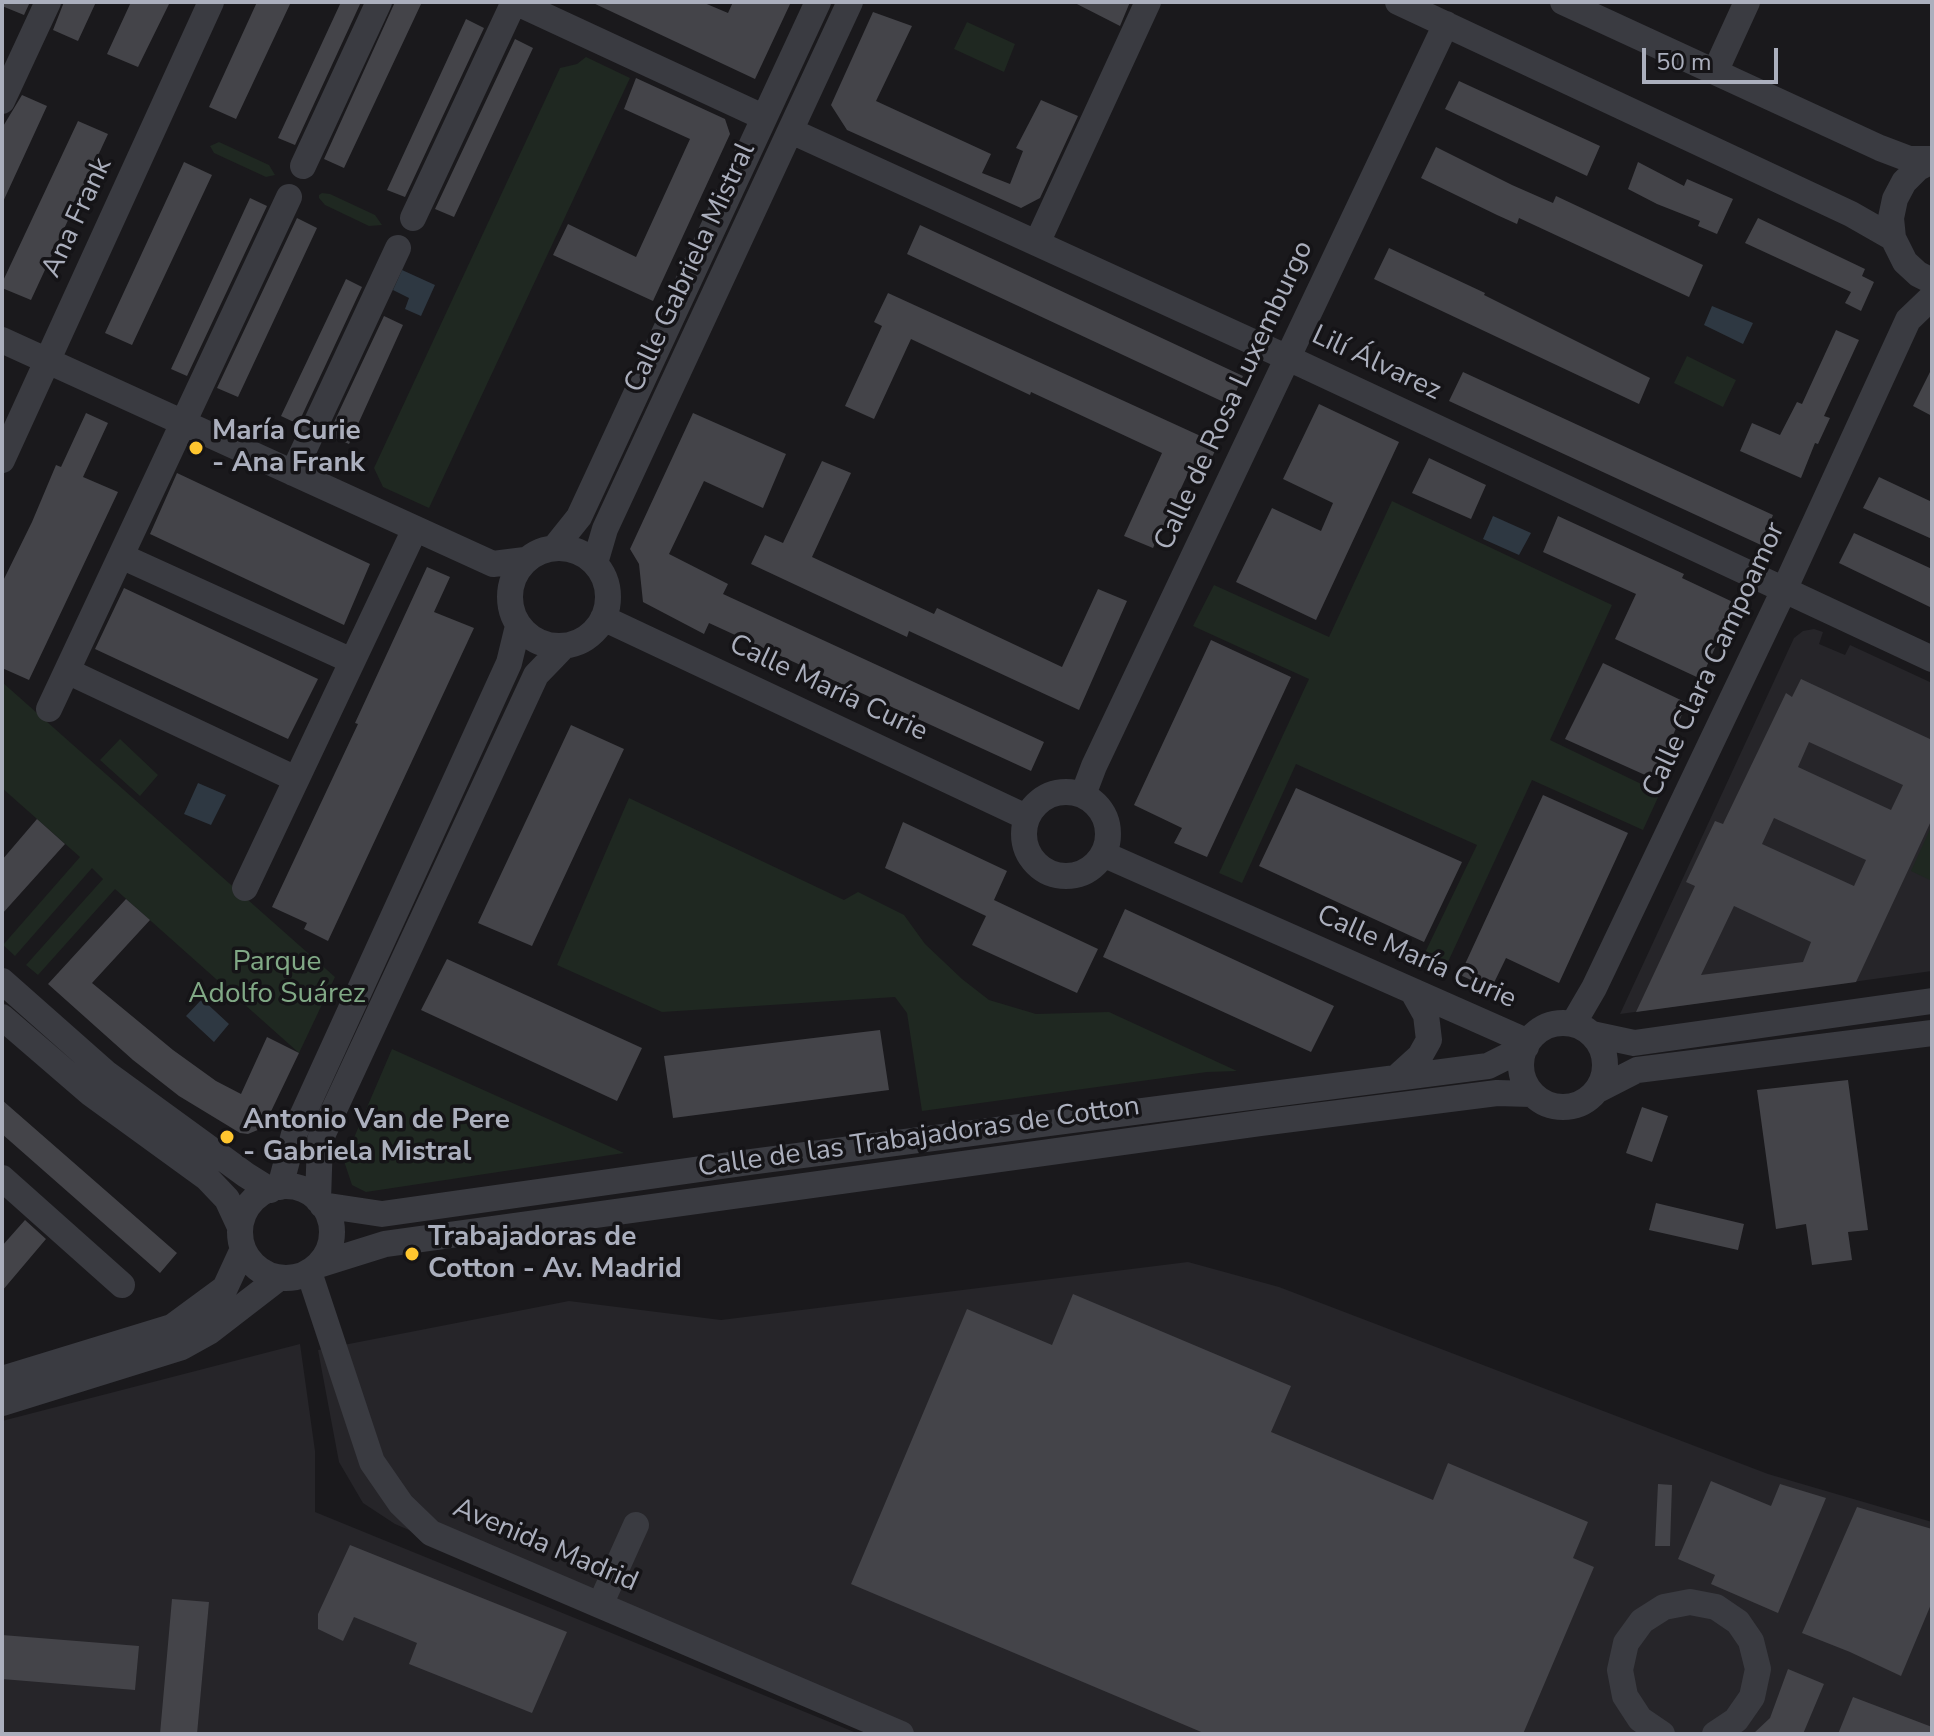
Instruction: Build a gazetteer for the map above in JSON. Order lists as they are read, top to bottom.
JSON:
{
  "streets": {
    "street": [
      "Ana Frank",
      "Calle Gabriela Mistral",
      "Lilí Álvarez",
      "Calle de Rosa Luxemburgo",
      "Calle Clara Campoamor",
      "Calle María Curie",
      "Calle de las Trabajadoras de Cotton",
      "Avenida Madrid"
    ]
  },
  "crossings": [
    ["Calle Gabriela Mistral", "Lilí Álvarez"],
    ["Calle Gabriela Mistral", "Calle María Curie"],
    ["Lilí Álvarez", "Calle de Rosa Luxemburgo"],
    ["Lilí Álvarez", "Calle Clara Campoamor"],
    ["Calle de Rosa Luxemburgo", "Calle María Curie"],
    ["Calle Clara Campoamor", "Calle María Curie"],
    ["Calle Clara Campoamor", "Calle de las Trabajadoras de Cotton"],
    ["Calle María Curie", "Calle de las Trabajadoras de Cotton"],
    ["Calle de las Trabajadoras de Cotton", "Avenida Madrid"]
  ],
  "parks": ["Parque Adolfo Suárez"],
  "places": ["María Curie - Ana Frank", "Antonio Van de Pere - Gabriela Mistral", "Trabajadoras de Cotton - Av. Madrid"],
  "scale_bar": "50 m"
}
